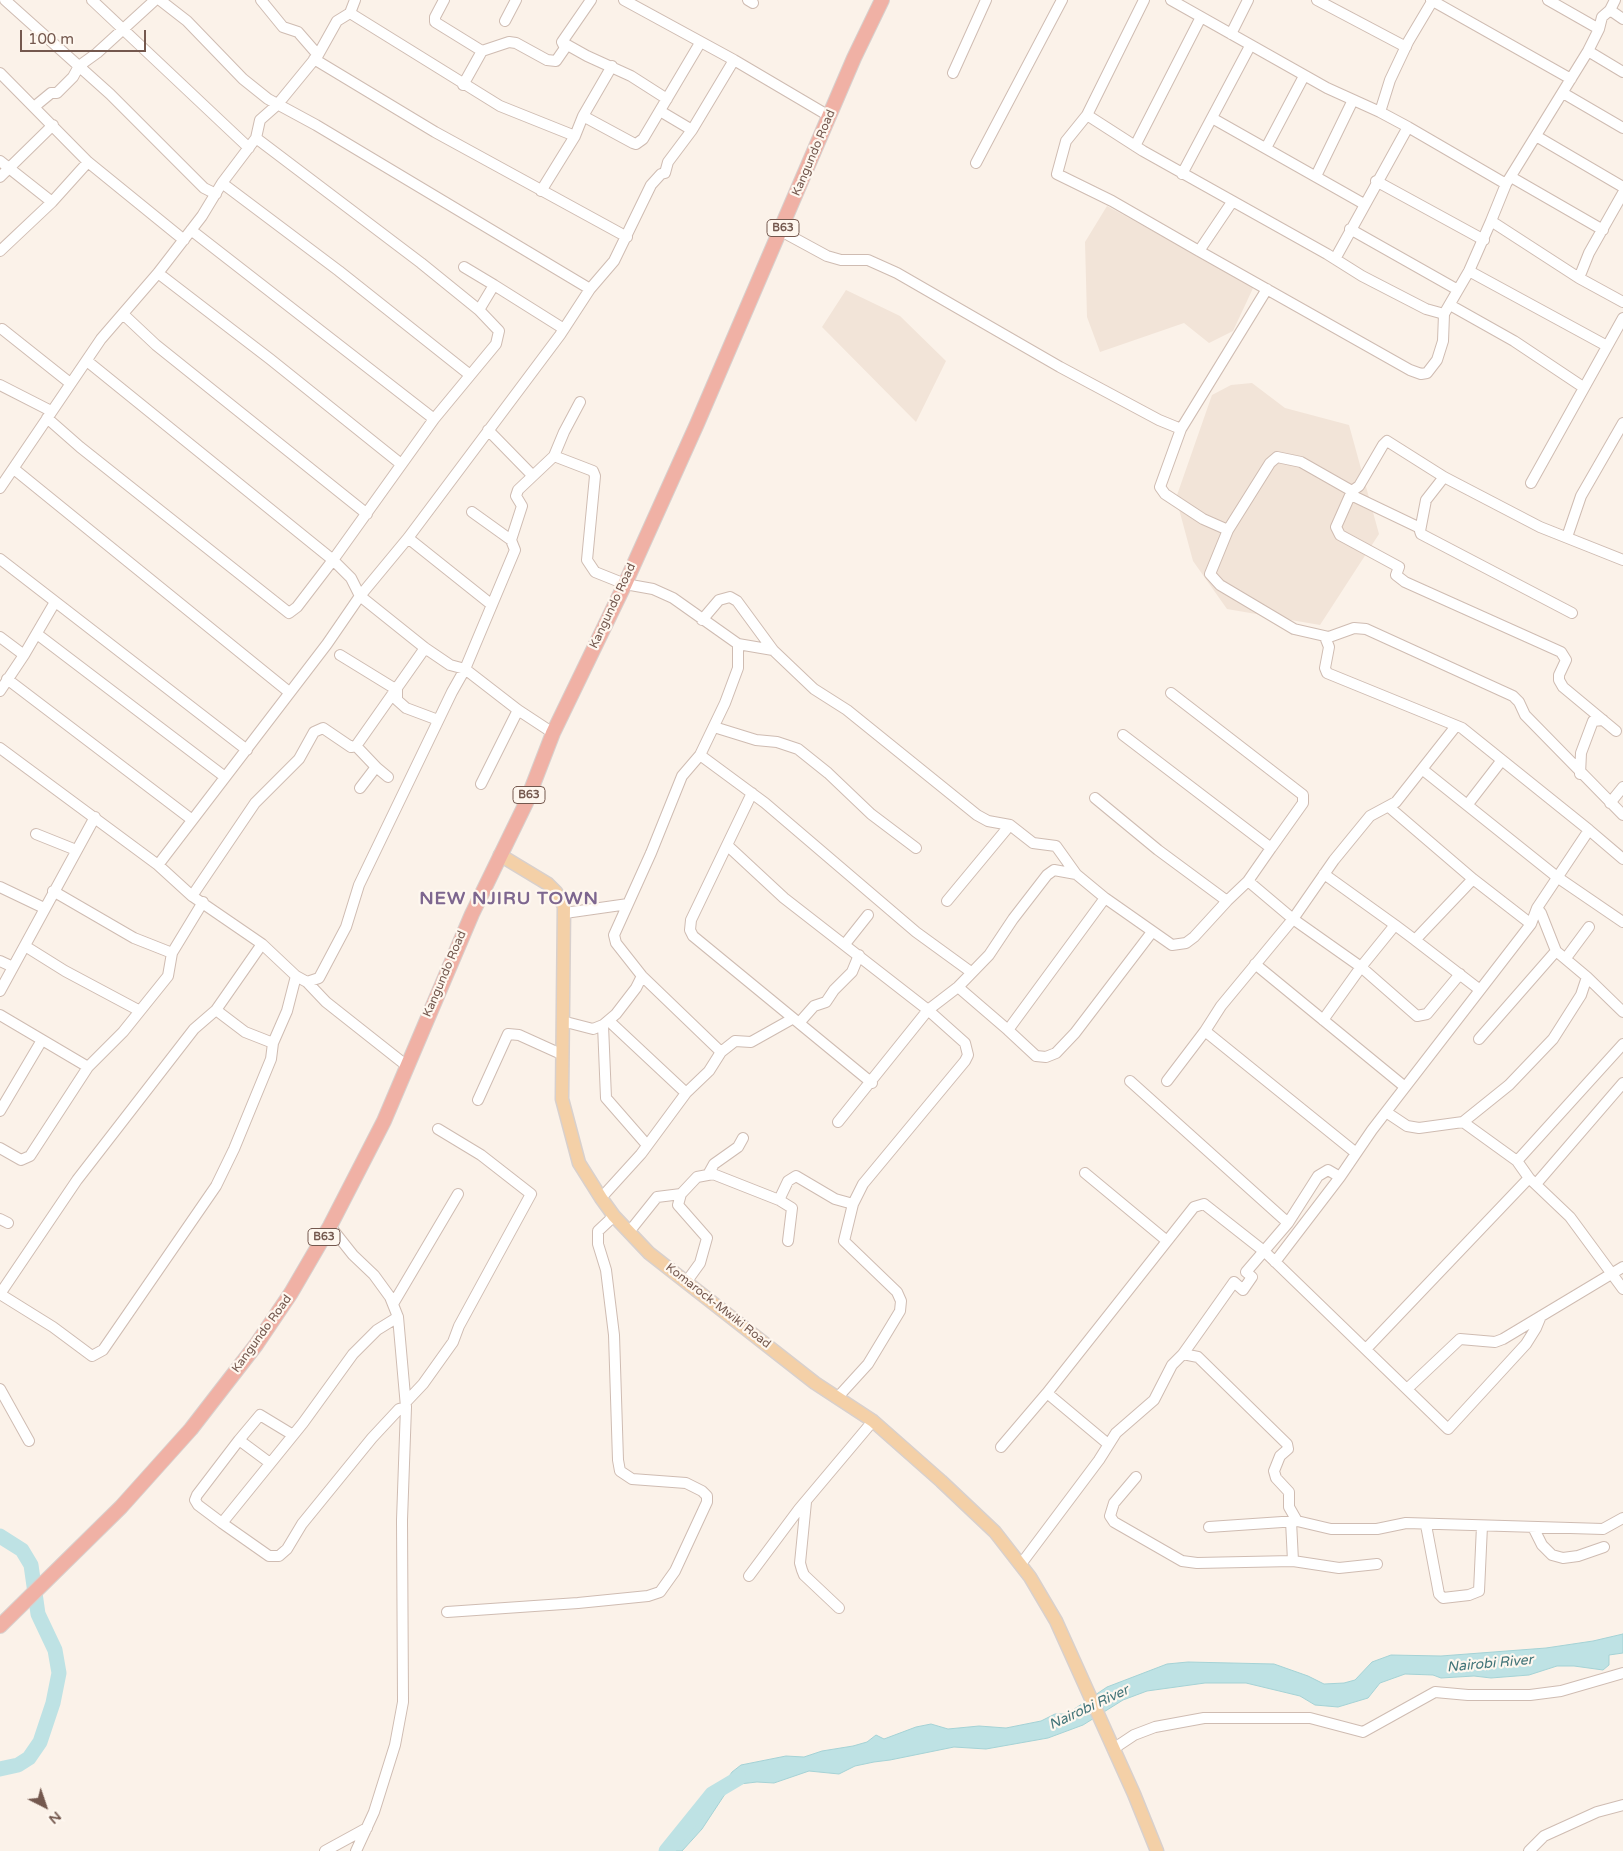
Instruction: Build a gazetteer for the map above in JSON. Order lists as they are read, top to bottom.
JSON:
{
  "streets": {
    "highway": ["Kangundo Road", "B63"],
    "main road": ["Komarock-Mwiki Road"]
  },
  "crossings": [
    ["Kangundo Road", "Komarock-Mwiki Road"]
  ],
  "districts": ["NEW NJIRU TOWN"],
  "water": ["Nairobi River"],
  "scale_bar": "100 m",
  "north": "bottom right"
}
